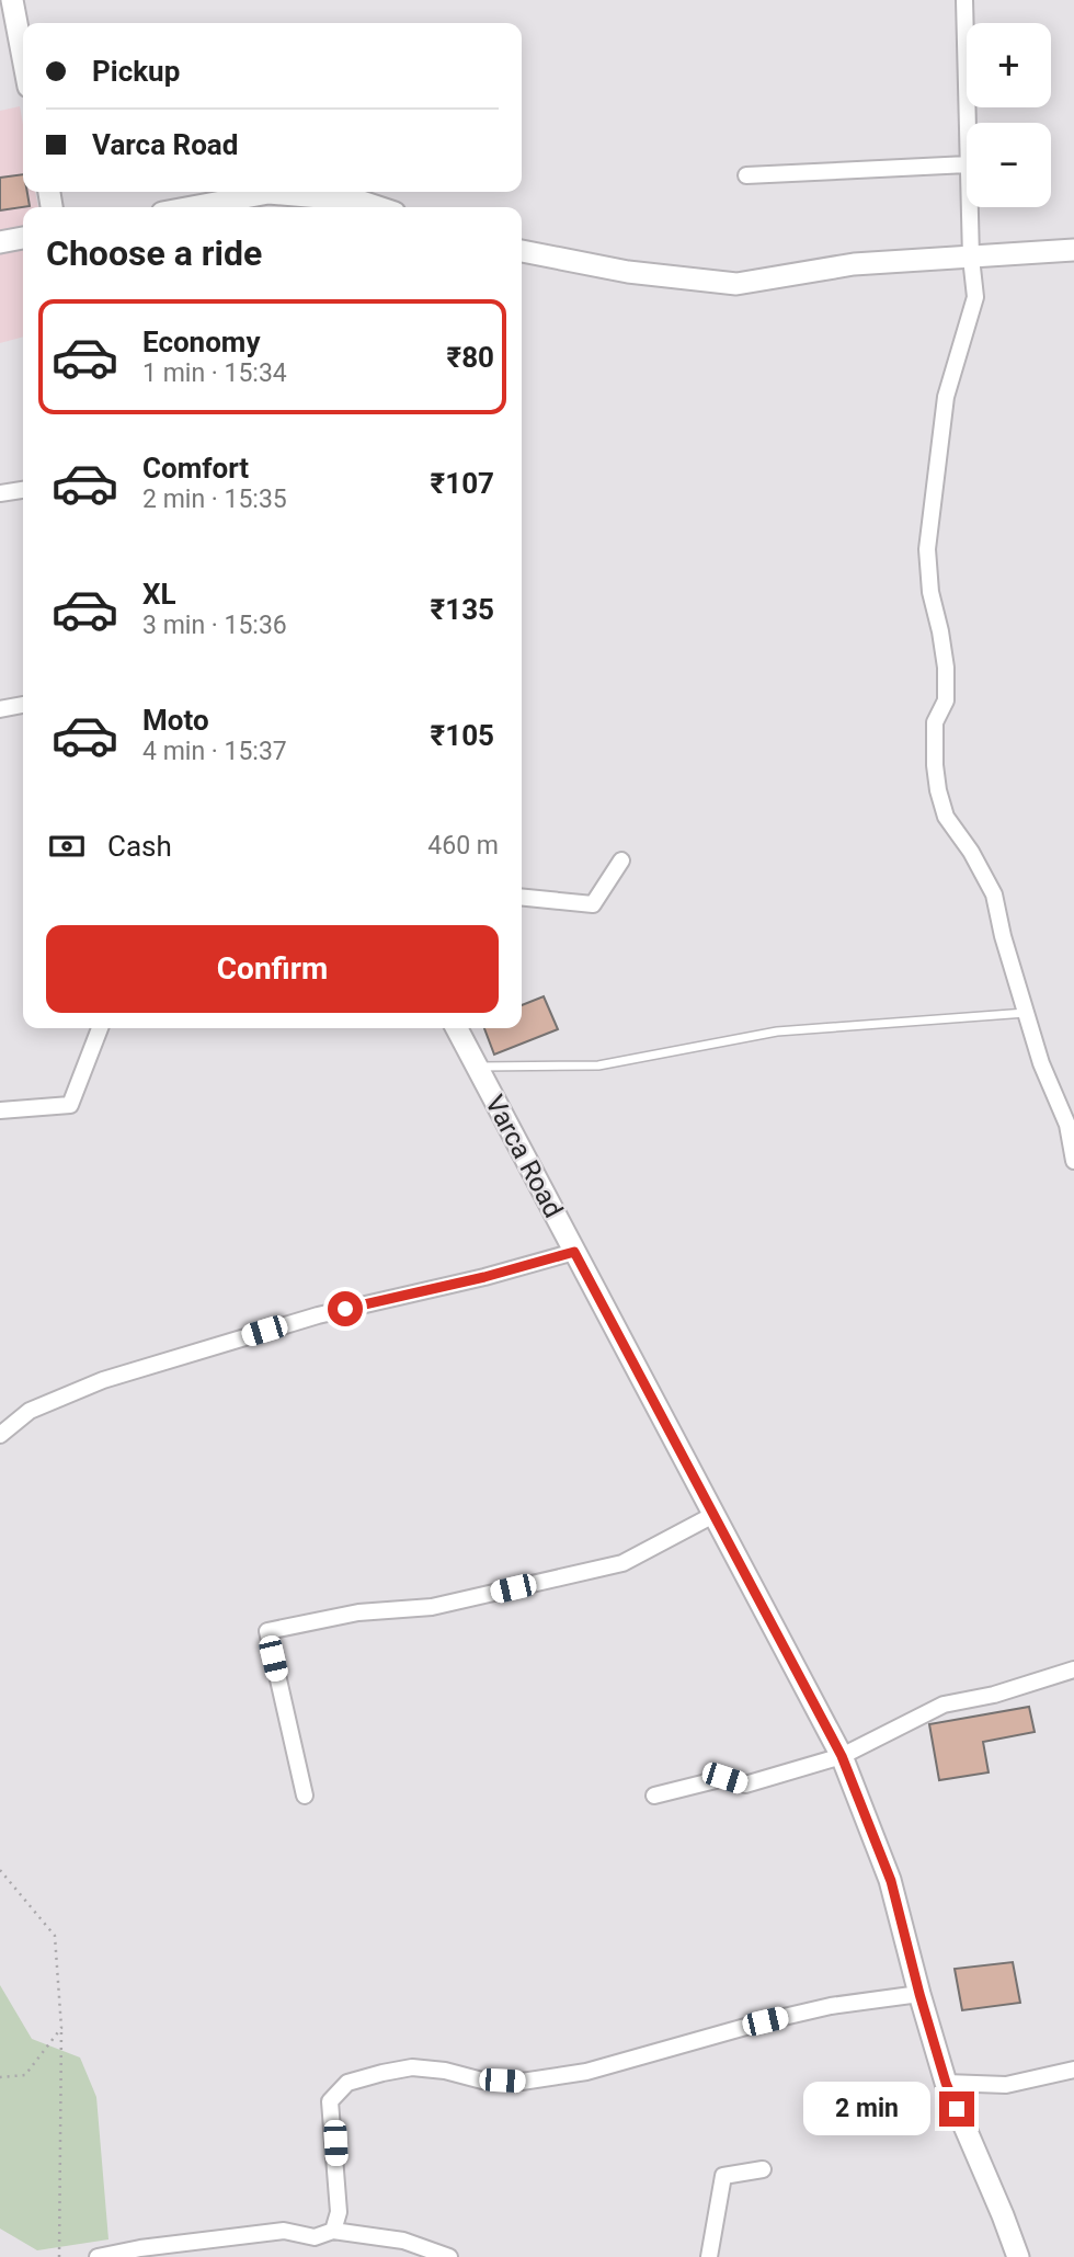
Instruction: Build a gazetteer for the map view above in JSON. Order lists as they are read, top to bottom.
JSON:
{
  "streets": {
    "main road": ["Varca Road"]
  },
  "page": {
    "map_buttons": ["+", "−"],
    "banner": ["Pickup", "Varca Road"],
    "heading": "Choose a ride",
    "list": [
      {
        "name": "Economy",
        "note": "1 min · 15:34",
        "value": "₹80"
      },
      {
        "name": "Comfort",
        "note": "2 min · 15:35",
        "value": "₹107"
      },
      {
        "name": "XL",
        "note": "3 min · 15:36",
        "value": "₹135"
      },
      {
        "name": "Moto",
        "note": "4 min · 15:37",
        "value": "₹105"
      }
    ],
    "pay": ["Cash", "460 m"],
    "buttons": "Confirm",
    "bubble": "2 min"
  }
}
